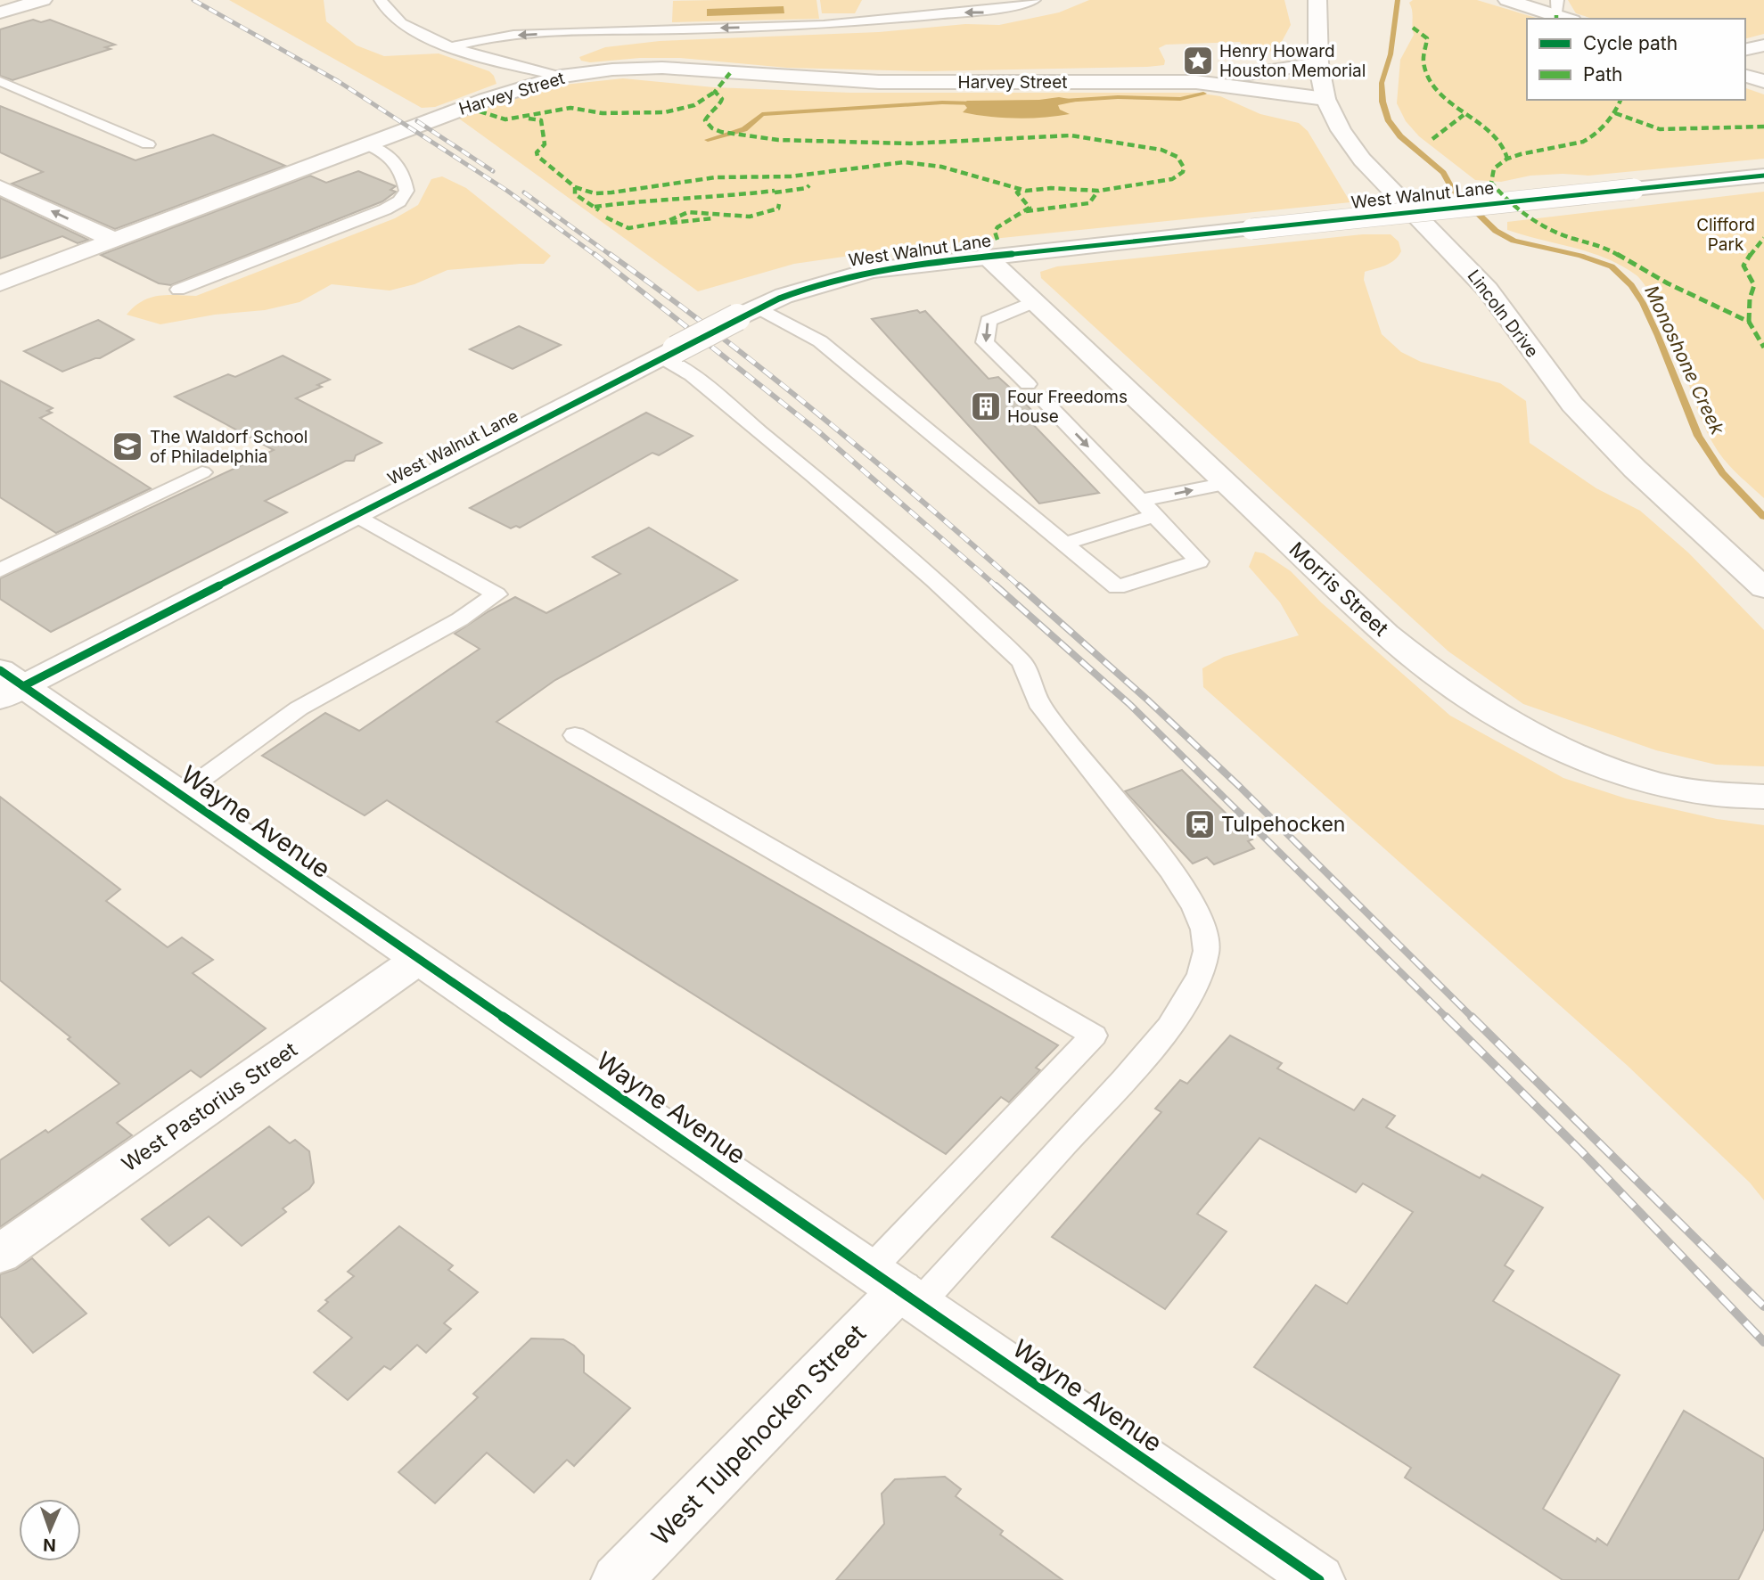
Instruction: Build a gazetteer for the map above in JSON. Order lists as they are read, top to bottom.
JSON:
{
  "streets": {
    "street": [
      "Harvey Street",
      "West Walnut Lane",
      "Lincoln Drive",
      "Morris Street",
      "Wayne Avenue",
      "West Pastorius Street",
      "West Tulpehocken Street"
    ]
  },
  "crossings": [
    ["Harvey Street", "Lincoln Drive"],
    ["West Walnut Lane", "Morris Street"],
    ["West Walnut Lane", "Wayne Avenue"],
    ["Wayne Avenue", "West Pastorius Street"],
    ["Wayne Avenue", "West Tulpehocken Street"]
  ],
  "water": ["Monoshone Creek"],
  "parks": ["Clifford Park"],
  "places": {
    "place": ["Henry Howard Houston Memorial"],
    "building": ["Four Freedoms House"],
    "school or university": ["The Waldorf School of Philadelphia"],
    "station": ["Tulpehocken"]
  },
  "legend": ["Cycle path", "Path"],
  "north": "bottom"
}
